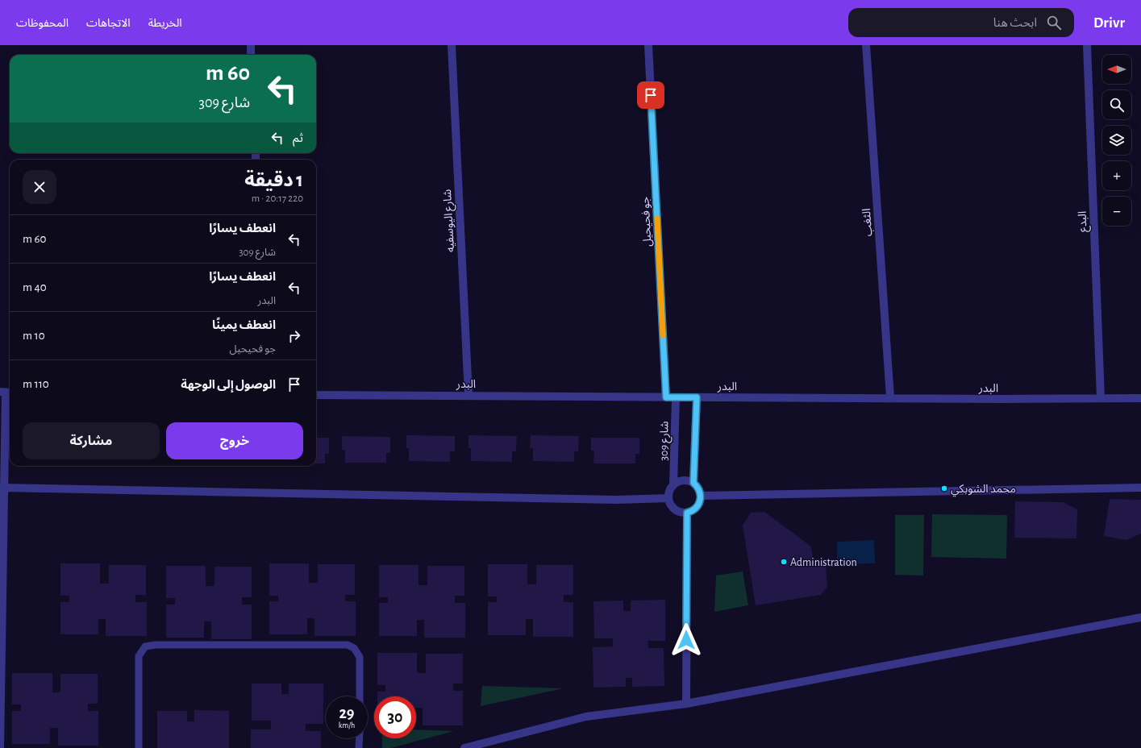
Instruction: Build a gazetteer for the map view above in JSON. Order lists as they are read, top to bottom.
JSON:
{
  "streets": {
    "street": [
      "شارع اليوسفيه",
      "جو فحيحيل",
      "البدع",
      "الثغب",
      "البدر",
      "شارع 309"
    ]
  },
  "crossings": [
    ["شارع اليوسفيه", "البدر"],
    ["جو فحيحيل", "البدر"],
    ["البدع", "البدر"],
    ["الثغب", "البدر"],
    ["البدر", "شارع 309"]
  ],
  "places": ["محمد الشوبكي", "Administration"],
  "north": "left",
  "page": {
    "header": "Drivr",
    "search": "ابحث هنا",
    "nav": ["الخريطة", "الاتجاهات", "المحفوظات"],
    "map_buttons": ["+", "−"],
    "turn": ["60 m", "شارع 309"],
    "then": "ثم",
    "heading": ["1 دقيقة", "220 m · 20:17"],
    "list": [
      {
        "name": "انعطف يسارًا",
        "note": "شارع 309",
        "value": "60 m"
      },
      {
        "name": "انعطف يسارًا",
        "note": "البدر",
        "value": "40 m"
      },
      {
        "name": "انعطف يمينًا",
        "note": "جو فحيحيل",
        "value": "10 m"
      },
      {
        "name": "الوصول إلى الوجهة",
        "value": "110 m"
      }
    ],
    "buttons": ["خروج", "مشاركة"],
    "speed": "29 km/h",
    "limit": "30"
  }
}
